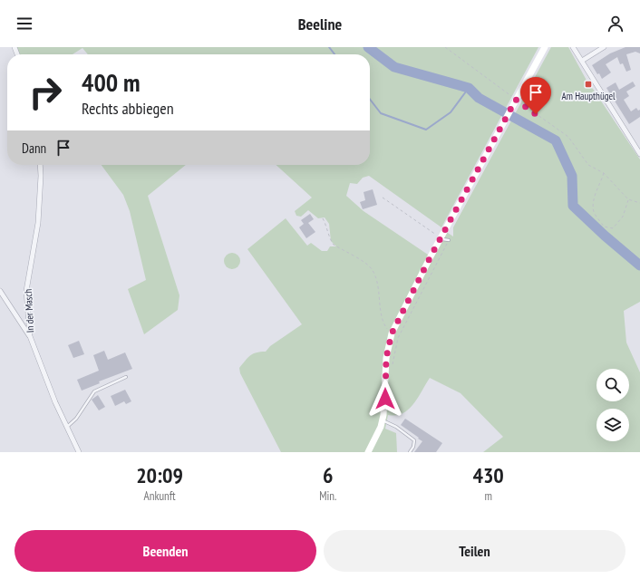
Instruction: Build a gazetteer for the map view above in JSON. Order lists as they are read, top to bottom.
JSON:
{
  "streets": {
    "street": ["In der Masch"]
  },
  "places": {
    "transit": ["Am Haupthügel"]
  },
  "page": {
    "header": "Beeline",
    "turn": ["400 m", "Rechts abbiegen"],
    "then": "Dann",
    "eta": [
      "20:09",
      "Ankunft",
      "6",
      "Min.",
      "430",
      "m"
    ],
    "buttons": ["Beenden", "Teilen"]
  }
}
